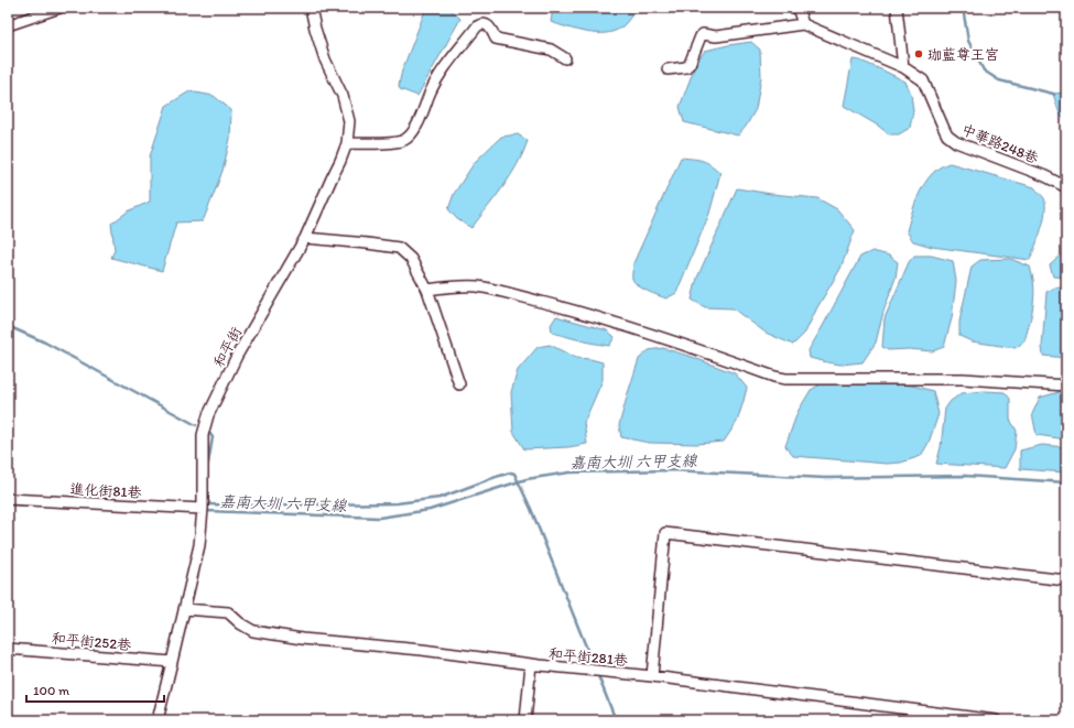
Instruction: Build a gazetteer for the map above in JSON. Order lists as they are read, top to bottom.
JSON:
{
  "streets": {
    "street": [
      "中華路248巷",
      "和平街",
      "進化街81巷",
      "和平街252巷",
      "和平街281巷"
    ]
  },
  "crossings": [
    ["和平街", "進化街81巷"],
    ["和平街", "和平街252巷"],
    ["和平街", "和平街281巷"]
  ],
  "water": ["嘉南大圳 六甲支線"],
  "places": ["珈藍尊王宮"],
  "scale_bar": "100 m"
}
